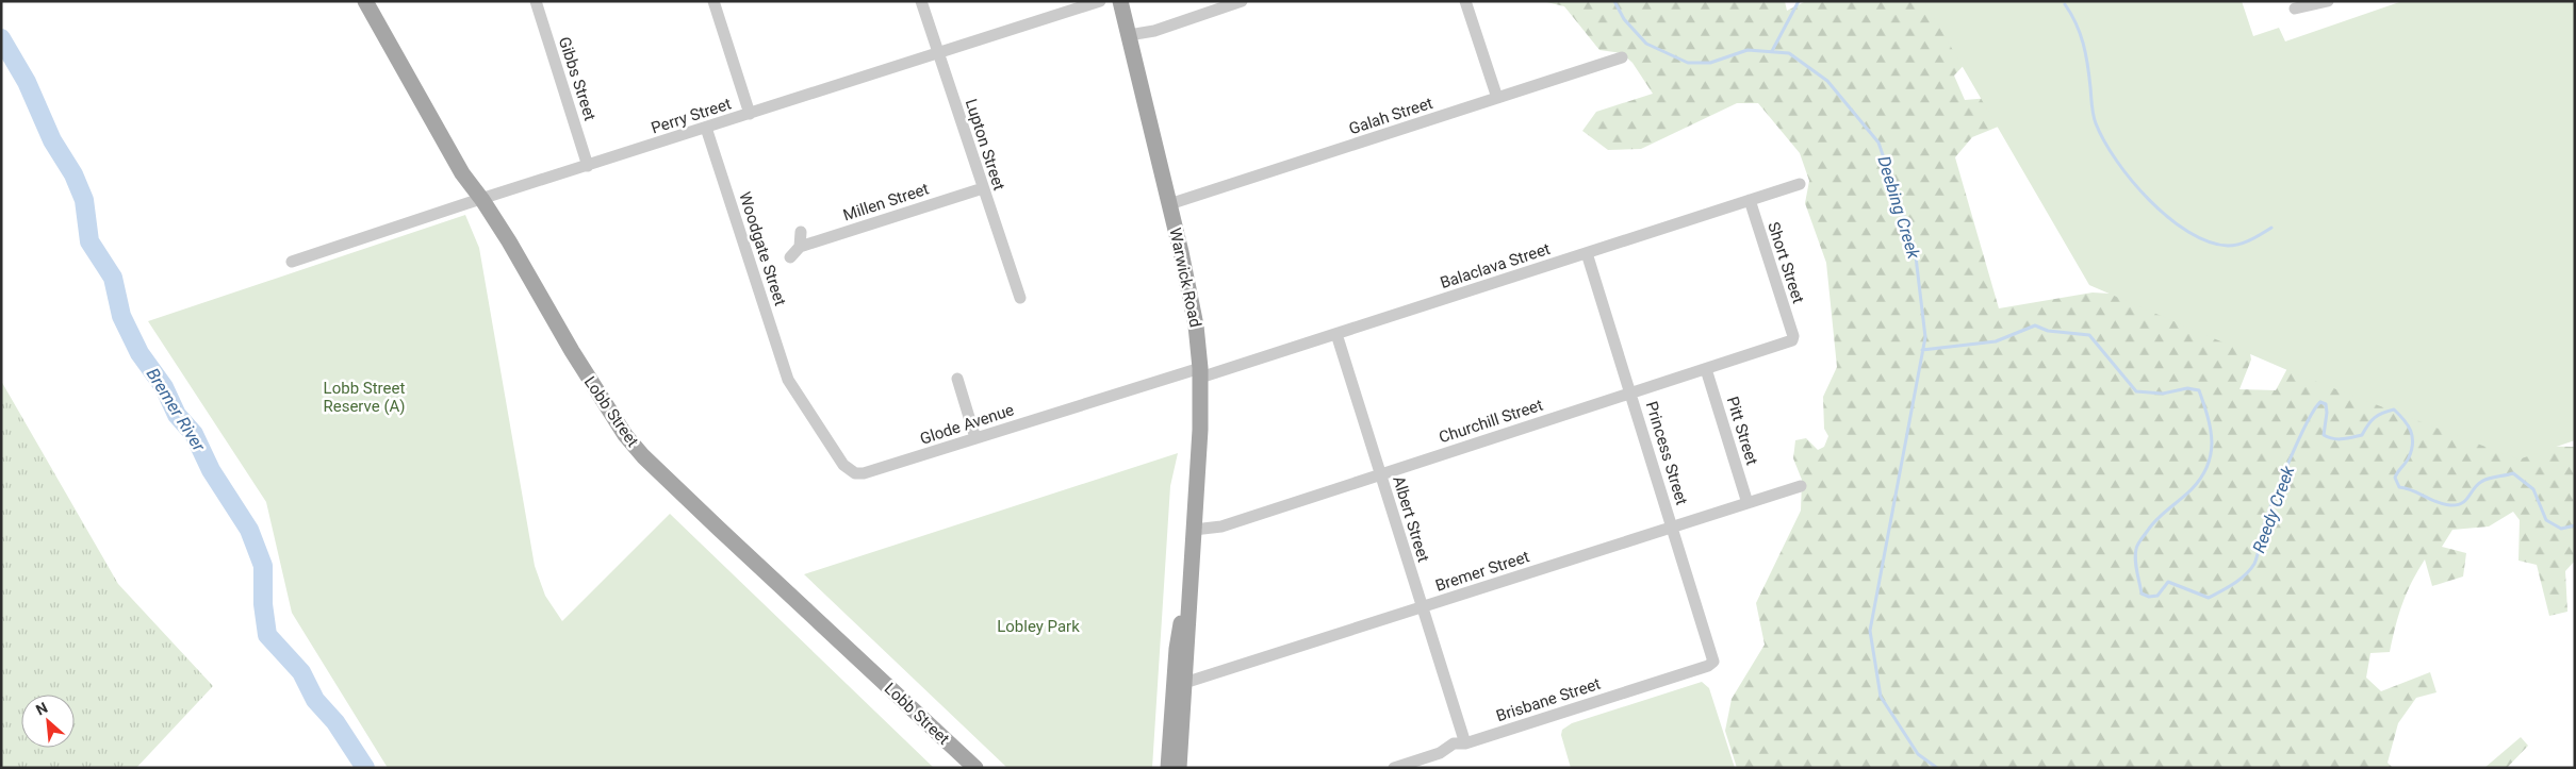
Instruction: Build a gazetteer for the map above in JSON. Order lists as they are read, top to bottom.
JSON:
{
  "streets": {
    "main road": ["Warwick Road", "Lobb Street"],
    "street": [
      "Gibbs Street",
      "Perry Street",
      "Galah Street",
      "Lupton Street",
      "Millen Street",
      "Woodgate Street",
      "Short Street",
      "Balaclava Street",
      "Churchill Street",
      "Glode Avenue",
      "Pitt Street",
      "Princess Street",
      "Albert Street",
      "Bremer Street",
      "Brisbane Street"
    ]
  },
  "crossings": [
    ["Gibbs Street", "Perry Street"],
    ["Perry Street", "Lupton Street"],
    ["Perry Street", "Woodgate Street"],
    ["Perry Street", "Lobb Street"],
    ["Galah Street", "Warwick Road"],
    ["Lupton Street", "Millen Street"],
    ["Woodgate Street", "Glode Avenue"],
    ["Short Street", "Balaclava Street"],
    ["Short Street", "Churchill Street"],
    ["Balaclava Street", "Warwick Road"],
    ["Balaclava Street", "Glode Avenue"],
    ["Balaclava Street", "Princess Street"],
    ["Balaclava Street", "Albert Street"],
    ["Warwick Road", "Churchill Street"],
    ["Warwick Road", "Glode Avenue"],
    ["Warwick Road", "Bremer Street"],
    ["Churchill Street", "Pitt Street"],
    ["Churchill Street", "Princess Street"],
    ["Churchill Street", "Albert Street"],
    ["Pitt Street", "Bremer Street"],
    ["Princess Street", "Bremer Street"],
    ["Princess Street", "Brisbane Street"],
    ["Albert Street", "Bremer Street"],
    ["Albert Street", "Brisbane Street"]
  ],
  "water": ["Deebing Creek", "Bremer River", "Reedy Creek"],
  "parks": ["Lobb Street Reserve (A)", "Lobley Park"],
  "north": "top left"
}
